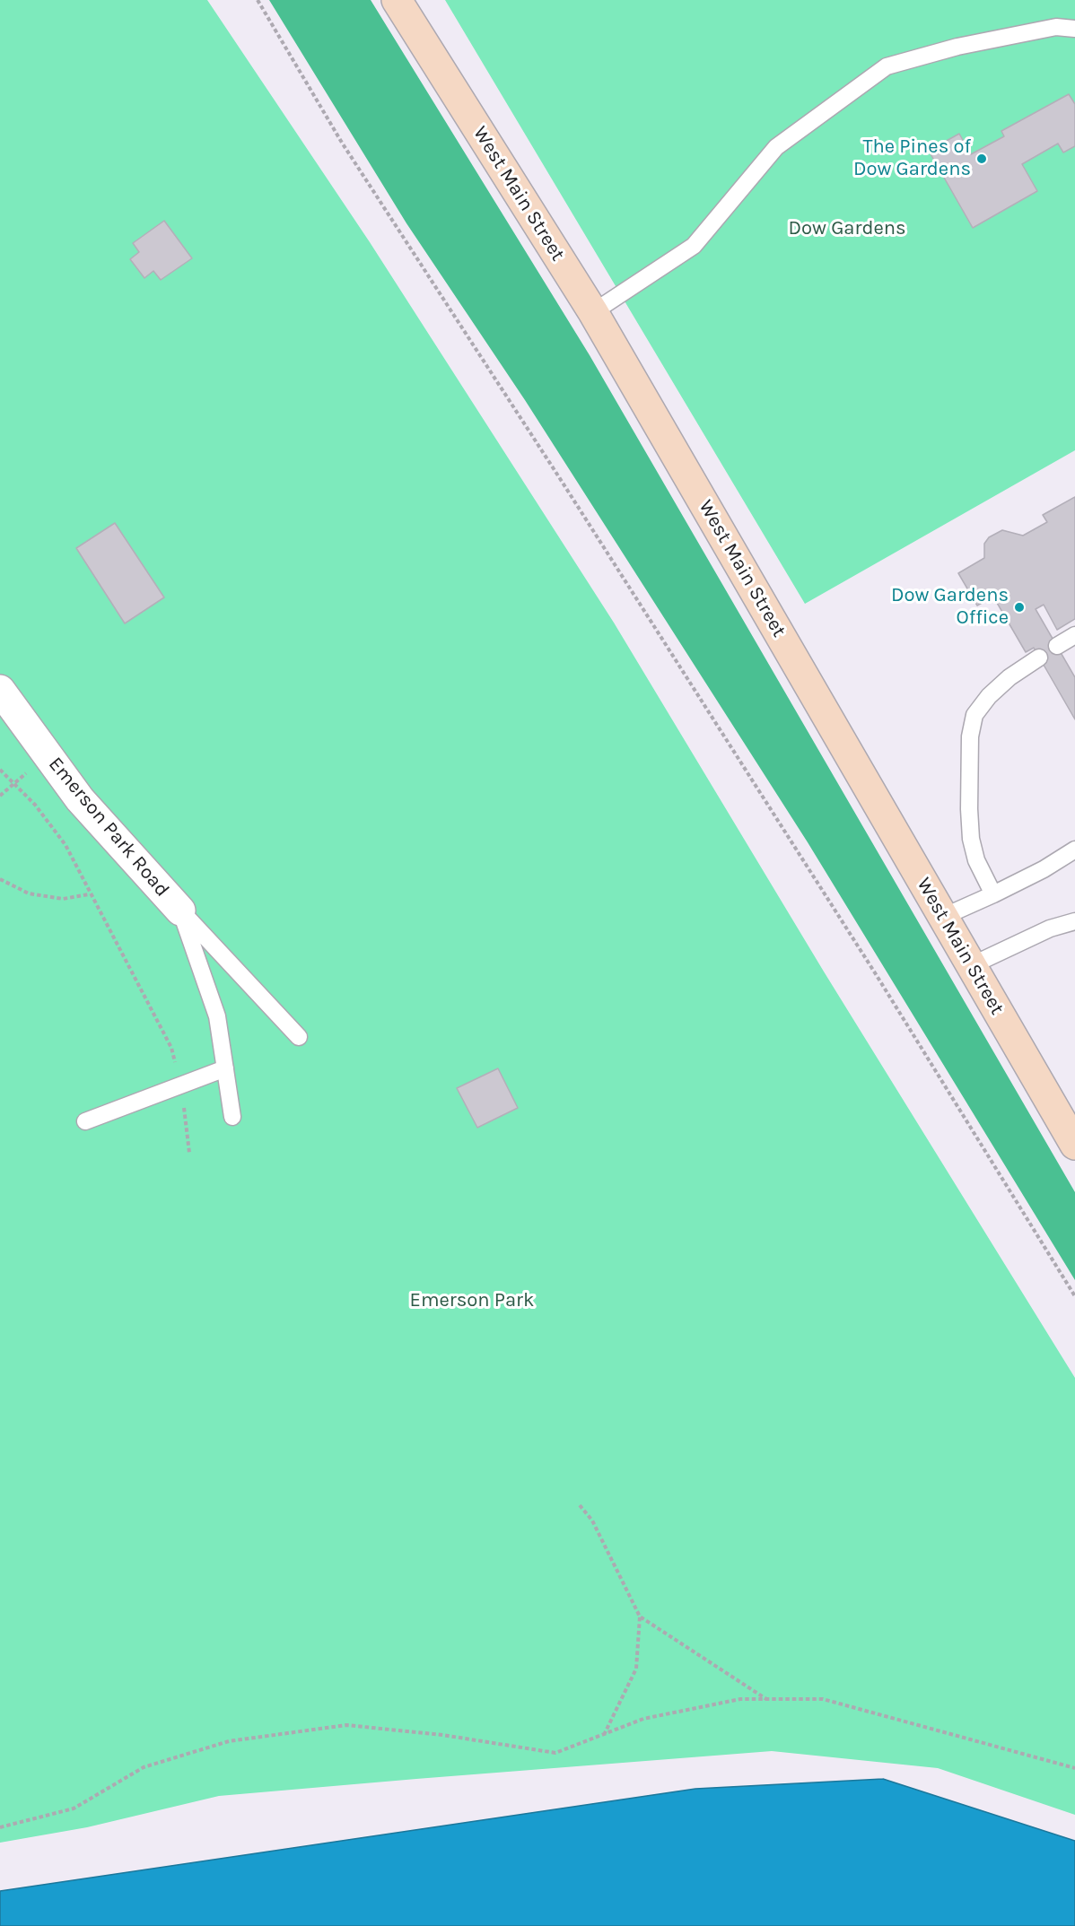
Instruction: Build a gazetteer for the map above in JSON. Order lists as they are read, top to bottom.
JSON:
{
  "streets": {
    "street": ["West Main Street", "Emerson Park Road"]
  },
  "parks": ["Dow Gardens", "Emerson Park"],
  "places": ["The Pines of Dow Gardens", "Dow Gardens Office"]
}
